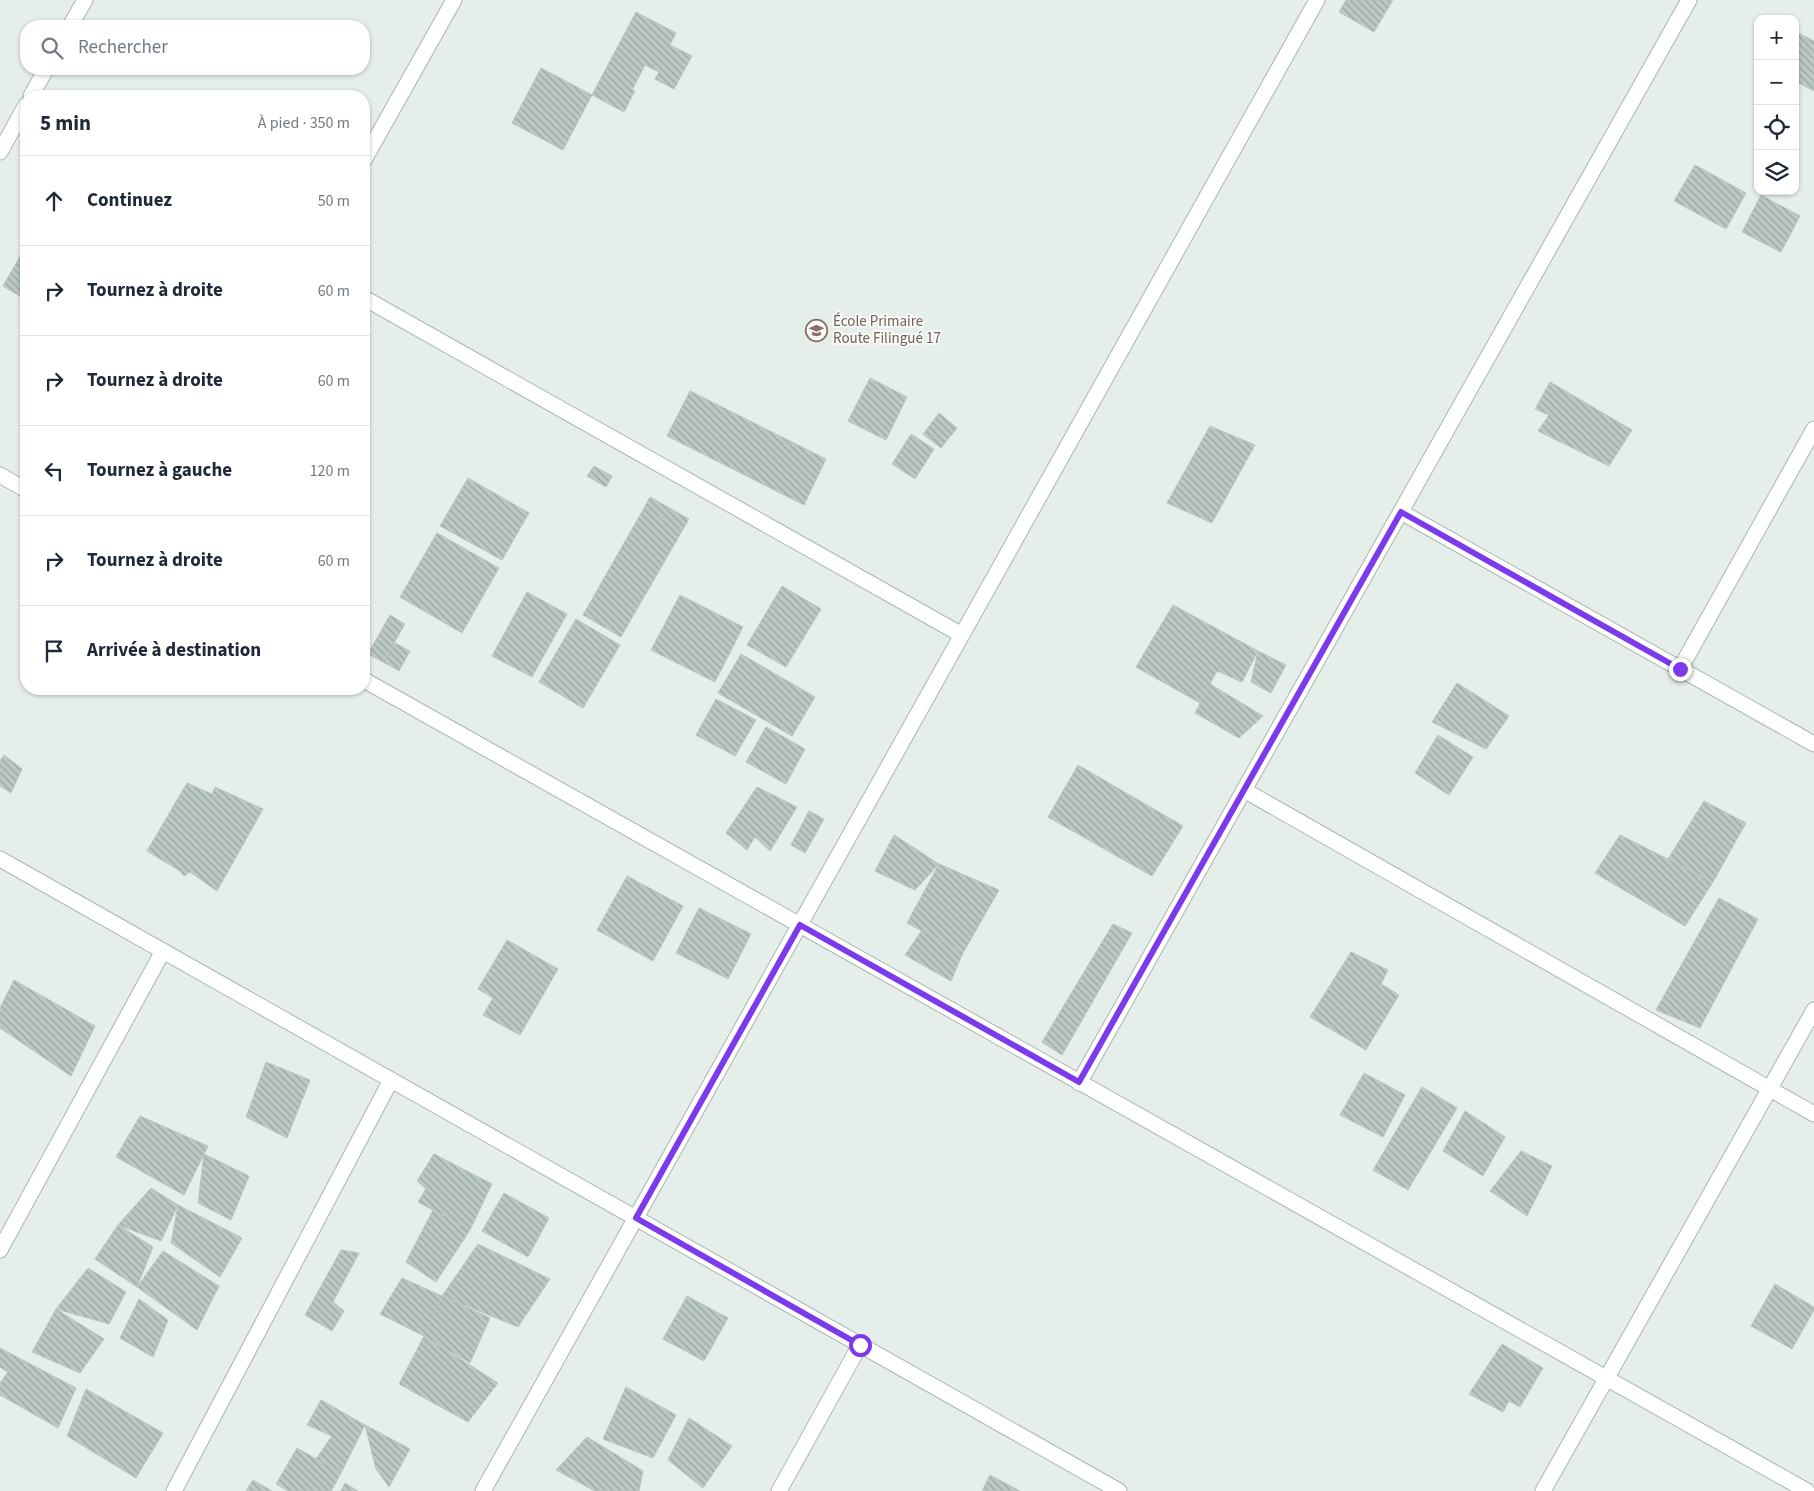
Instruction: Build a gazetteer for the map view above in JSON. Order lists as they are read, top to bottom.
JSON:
{
  "places": {
    "school or university": ["École Primaire Route Filingué 17"]
  },
  "page": {
    "map_buttons": ["+", "−"],
    "search": "Rechercher",
    "heading": ["5 min", "À pied · 350 m"],
    "list": [
      ["Continuez", "50 m"],
      ["Tournez à droite", "60 m"],
      ["Tournez à droite", "60 m"],
      ["Tournez à gauche", "120 m"],
      ["Tournez à droite", "60 m"],
      "Arrivée à destination"
    ]
  }
}
